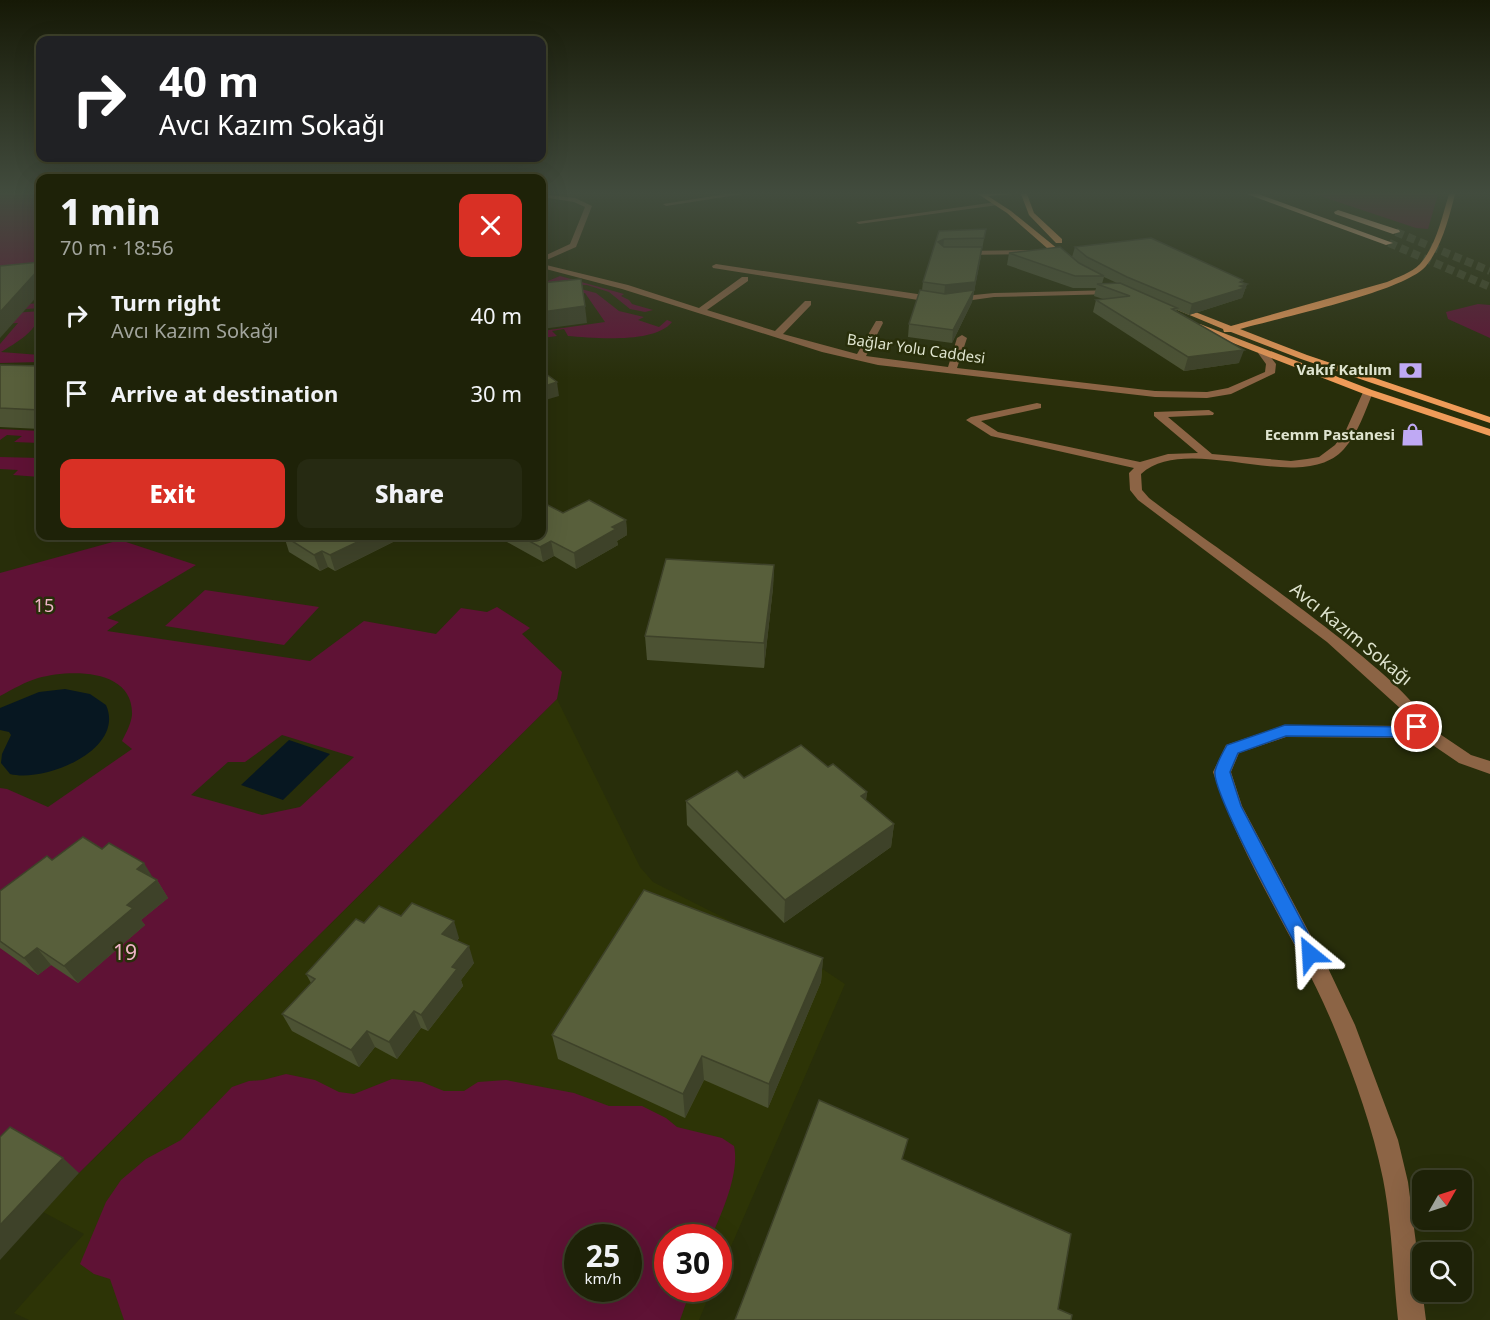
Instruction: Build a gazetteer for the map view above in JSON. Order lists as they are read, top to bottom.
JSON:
{
  "streets": {
    "street": ["Bağlar Yolu Caddesi", "Avcı Kazım Sokağı"]
  },
  "parks": ["15", "19"],
  "places": {
    "bank": ["Vakıf Katılım"],
    "shop": ["Ecemm Pastanesi"]
  },
  "north": "top right",
  "page": {
    "turn": ["40 m", "Avcı Kazım Sokağı"],
    "heading": ["1 min", "70 m · 18:56"],
    "list": [
      {
        "name": "Turn right",
        "note": "Avcı Kazım Sokağı",
        "value": "40 m"
      },
      {
        "name": "Arrive at destination",
        "value": "30 m"
      }
    ],
    "buttons": ["Exit", "Share"],
    "speed": "25 km/h",
    "limit": "30"
  }
}
